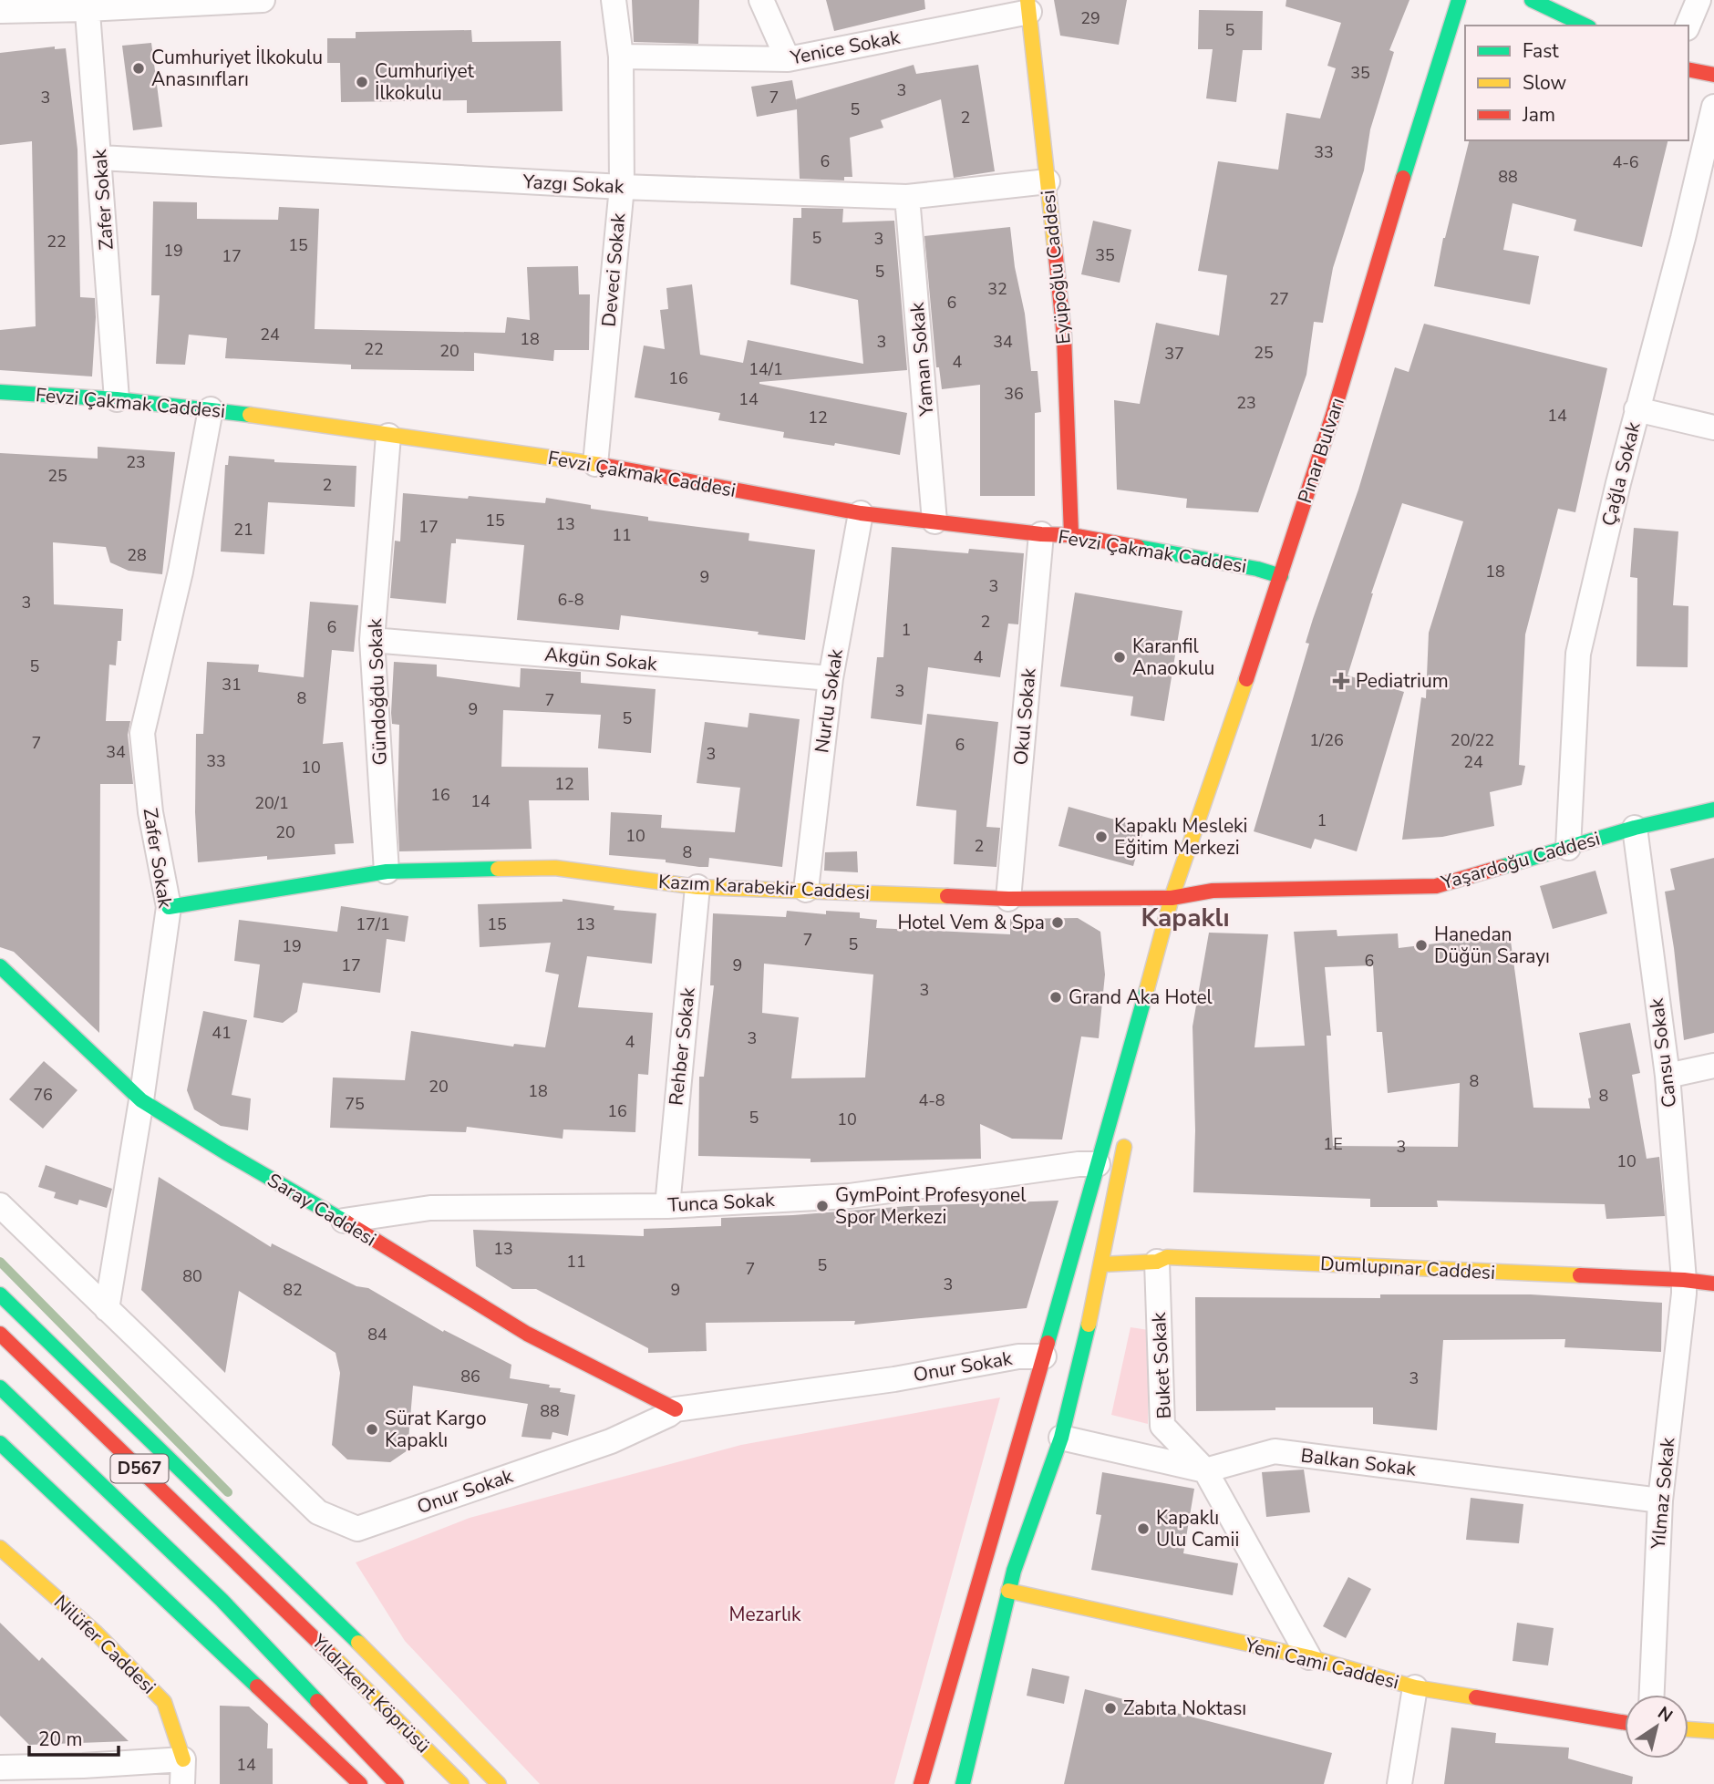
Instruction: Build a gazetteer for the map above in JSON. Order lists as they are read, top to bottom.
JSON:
{
  "streets": {
    "main road": [
      "Eyüpoğlu Caddesi",
      "Fevzi Çakmak Caddesi",
      "Pınar Bulvarı",
      "Yaşardoğu Caddesi",
      "Kazım Karabekir Caddesi",
      "Saray Caddesi",
      "Dumlupınar Caddesi",
      "D567",
      "Nilüfer Caddesi",
      "Yeni Cami Caddesi",
      "Yıldızkent Köprüsü"
    ],
    "street": [
      "Yenice Sokak",
      "Yazgı Sokak",
      "Zafer Sokak",
      "Deveci Sokak",
      "Yaman Sokak",
      "Çağla Sokak",
      "Akgün Sokak",
      "Gündoğdu Sokak",
      "Nurlu Sokak",
      "Okul Sokak",
      "Rehber Sokak",
      "Cansu Sokak",
      "Tunca Sokak",
      "Buket Sokak",
      "Onur Sokak",
      "Balkan Sokak",
      "Yılmaz Sokak"
    ]
  },
  "crossings": [
    ["Yenice Sokak", "Eyüpoğlu Caddesi"],
    ["Yenice Sokak", "Deveci Sokak"],
    ["Yazgı Sokak", "Zafer Sokak"],
    ["Yazgı Sokak", "Eyüpoğlu Caddesi"],
    ["Yazgı Sokak", "Deveci Sokak"],
    ["Yazgı Sokak", "Yaman Sokak"],
    ["Zafer Sokak", "Fevzi Çakmak Caddesi"],
    ["Zafer Sokak", "Kazım Karabekir Caddesi"],
    ["Zafer Sokak", "Saray Caddesi"],
    ["Zafer Sokak", "Onur Sokak"],
    ["Eyüpoğlu Caddesi", "Fevzi Çakmak Caddesi"],
    ["Deveci Sokak", "Fevzi Çakmak Caddesi"],
    ["Yaman Sokak", "Fevzi Çakmak Caddesi"],
    ["Fevzi Çakmak Caddesi", "Pınar Bulvarı"],
    ["Fevzi Çakmak Caddesi", "Gündoğdu Sokak"],
    ["Fevzi Çakmak Caddesi", "Nurlu Sokak"],
    ["Fevzi Çakmak Caddesi", "Okul Sokak"],
    ["Pınar Bulvarı", "Yaşardoğu Caddesi"],
    ["Pınar Bulvarı", "Kazım Karabekir Caddesi"],
    ["Çağla Sokak", "Yaşardoğu Caddesi"],
    ["Akgün Sokak", "Gündoğdu Sokak"],
    ["Akgün Sokak", "Nurlu Sokak"],
    ["Gündoğdu Sokak", "Kazım Karabekir Caddesi"],
    ["Nurlu Sokak", "Kazım Karabekir Caddesi"],
    ["Okul Sokak", "Kazım Karabekir Caddesi"],
    ["Yaşardoğu Caddesi", "Kazım Karabekir Caddesi"],
    ["Yaşardoğu Caddesi", "Cansu Sokak"],
    ["Kazım Karabekir Caddesi", "Rehber Sokak"],
    ["Rehber Sokak", "Tunca Sokak"],
    ["Cansu Sokak", "Dumlupınar Caddesi"],
    ["Cansu Sokak", "Yılmaz Sokak"],
    ["Tunca Sokak", "Saray Caddesi"],
    ["Saray Caddesi", "Onur Sokak"],
    ["Dumlupınar Caddesi", "Buket Sokak"],
    ["Dumlupınar Caddesi", "Yılmaz Sokak"],
    ["Buket Sokak", "Balkan Sokak"],
    ["Buket Sokak", "Yeni Cami Caddesi"],
    ["Balkan Sokak", "Yılmaz Sokak"]
  ],
  "districts": ["Kapaklı"],
  "parks": ["Mezarlık"],
  "places": {
    "other": [
      "Cumhuriyet İlkokulu Anasınıfları",
      "Cumhuriyet İlkokulu",
      "Karanfil Anaokulu",
      "Kapaklı Mesleki Eğitim Merkezi",
      "Hotel Vem & Spa",
      "Hanedan Düğün Sarayı",
      "Grand Aka Hotel",
      "GymPoint Profesyonel Spor Merkezi",
      "Sürat Kargo Kapaklı",
      "Kapaklı Ulu Camii",
      "Zabıta Noktası"
    ],
    "health": ["Pediatrium"]
  },
  "house_numbers": [
    "29",
    "5",
    "35",
    "3",
    "3",
    "7",
    "5",
    "2",
    "33",
    "6",
    "4-6",
    "88",
    "5",
    "3",
    "22",
    "15",
    "19",
    "35",
    "17",
    "5",
    "32",
    "27",
    "6",
    "24",
    "18",
    "3",
    "34",
    "22",
    "20",
    "25",
    "37",
    "4",
    "14/1",
    "16",
    "36",
    "14",
    "23",
    "14",
    "12",
    "23",
    "25",
    "2",
    "15",
    "13",
    "17",
    "21",
    "11",
    "28",
    "18",
    "9",
    "3",
    "6-8",
    "3",
    "2",
    "6",
    "1",
    "4",
    "5",
    "31",
    "3",
    "8",
    "7",
    "9",
    "5",
    "1/26",
    "20/22",
    "7",
    "6",
    "34",
    "3",
    "33",
    "24",
    "10",
    "12",
    "16",
    "14",
    "20/1",
    "1",
    "20",
    "10",
    "2",
    "8",
    "17/1",
    "15",
    "13",
    "7",
    "5",
    "19",
    "6",
    "17",
    "9",
    "3",
    "41",
    "3",
    "4",
    "8",
    "20",
    "18",
    "76",
    "8",
    "4-8",
    "75",
    "16",
    "5",
    "10",
    "1E",
    "3",
    "10",
    "13",
    "11",
    "5",
    "7",
    "80",
    "3",
    "82",
    "9",
    "84",
    "86",
    "3",
    "88",
    "14"
  ],
  "legend": ["Fast", "Slow", "Jam"],
  "scale_bar": "20 m",
  "north": "top right"
}
